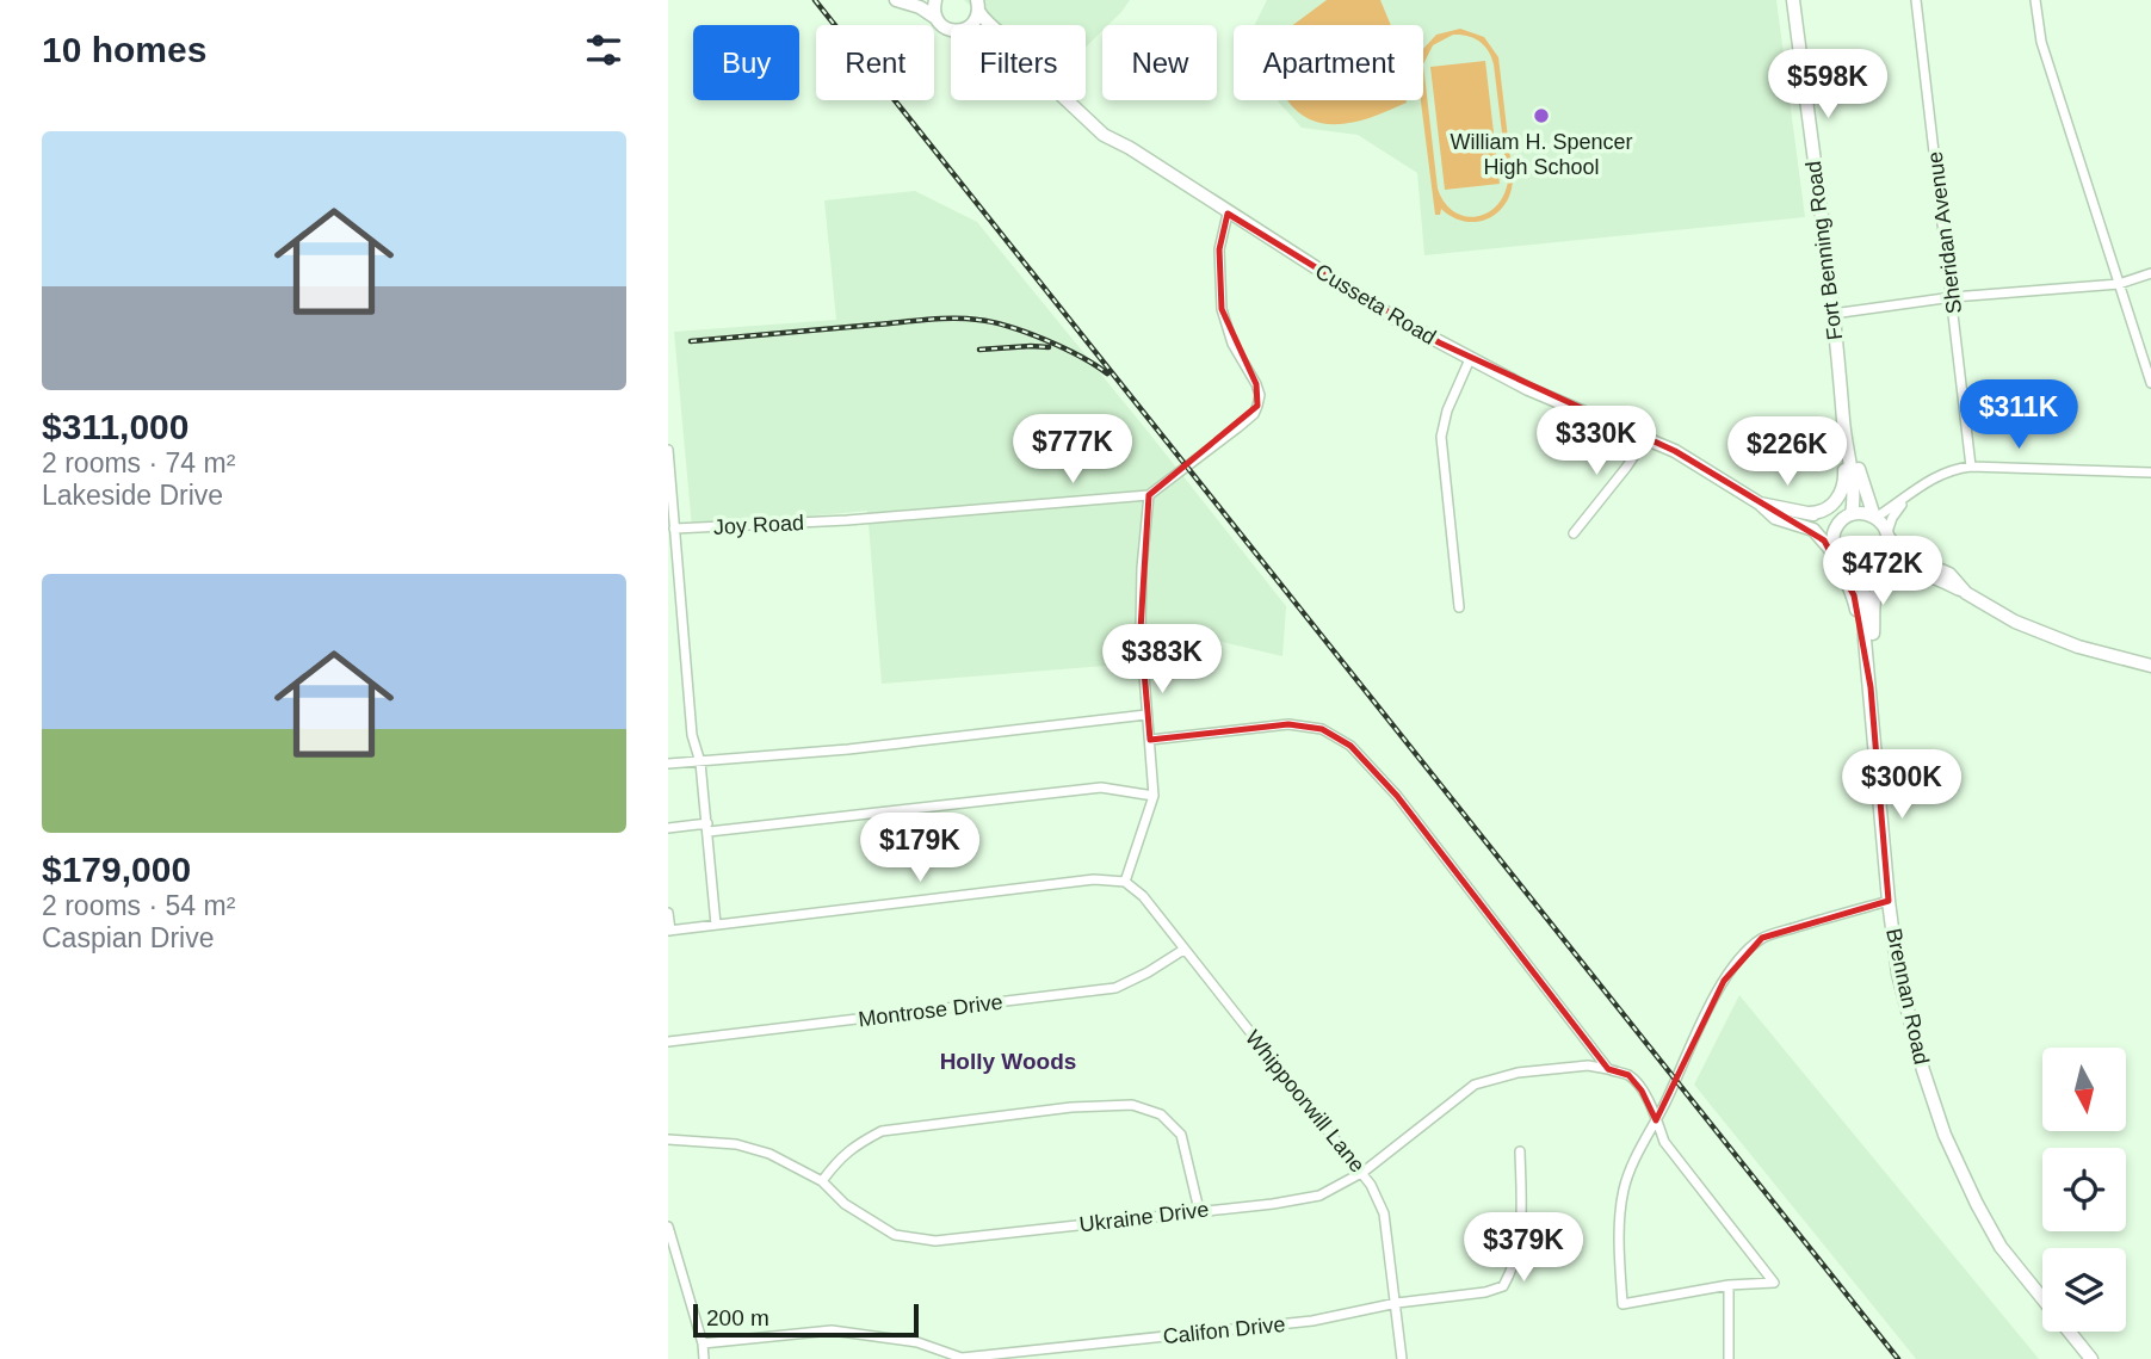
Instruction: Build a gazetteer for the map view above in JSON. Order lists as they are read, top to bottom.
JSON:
{
  "streets": {
    "street": [
      "Sheridan Avenue",
      "Fort Benning Road",
      "Cusseta Road",
      "Joy Road",
      "Brennan Road",
      "Montrose Drive",
      "Whippoorwill Lane",
      "Ukraine Drive",
      "Califon Drive"
    ]
  },
  "crossings": [
    ["Fort Benning Road", "Cusseta Road"],
    ["Fort Benning Road", "Brennan Road"],
    ["Cusseta Road", "Brennan Road"],
    ["Montrose Drive", "Whippoorwill Lane"],
    ["Whippoorwill Lane", "Ukraine Drive"],
    ["Whippoorwill Lane", "Califon Drive"]
  ],
  "districts": ["Holly Woods"],
  "places": ["William H. Spencer High School"],
  "scale_bar": "200 m",
  "north": "bottom",
  "page": {
    "heading": "10 homes",
    "chip": [
      "Buy",
      "Rent",
      "Filters",
      "New",
      "Apartment"
    ],
    "price": [
      "$598K",
      "$311K",
      "$330K",
      "$777K",
      "$226K",
      "$472K",
      "$383K",
      "$300K",
      "$179K",
      "$379K"
    ],
    "list": [
      {
        "name": "$311,000",
        "note": "2 rooms · 74 m² · Lakeside Drive"
      },
      {
        "name": "$179,000",
        "note": "2 rooms · 54 m² · Caspian Drive"
      }
    ],
    "scale": "200 m"
  }
}
